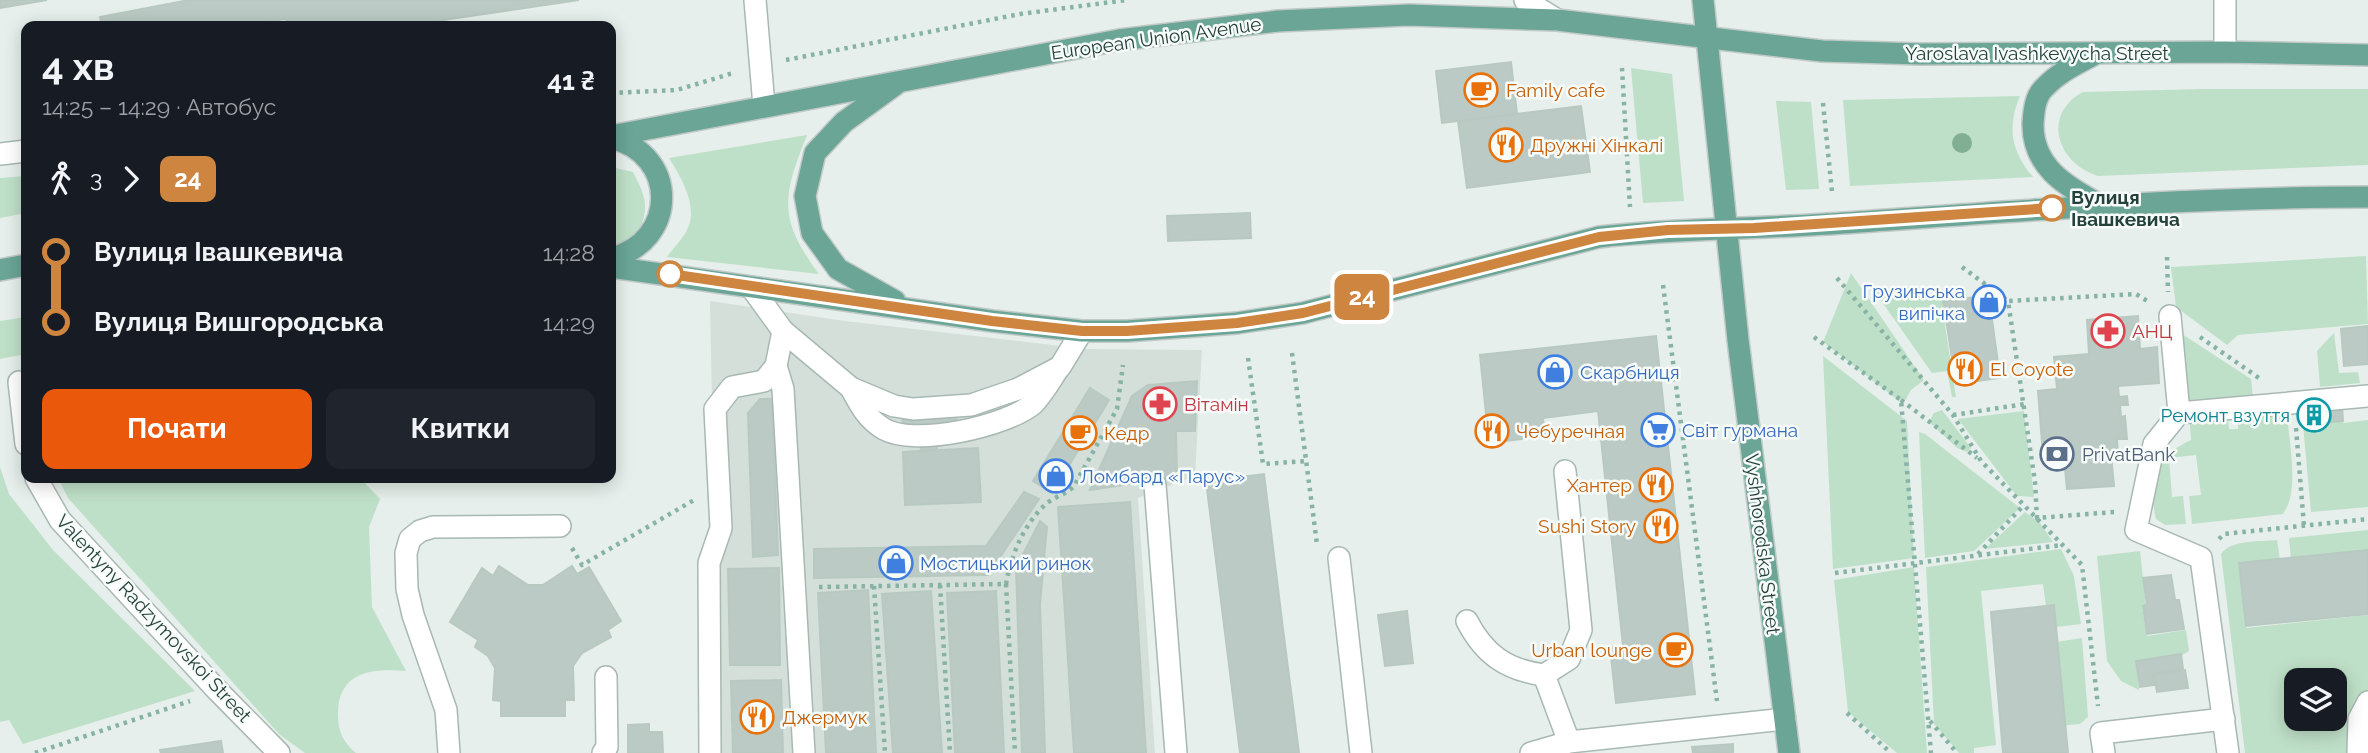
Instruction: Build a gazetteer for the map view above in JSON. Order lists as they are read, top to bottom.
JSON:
{
  "streets": {
    "main road": ["European Union Avenue", "Yaroslava Ivashkevycha Street", "Vyshhorodska Street"],
    "street": ["Valentyny Radzymovskoi Street"]
  },
  "crossings": [
    ["European Union Avenue", "Yaroslava Ivashkevycha Street"],
    ["European Union Avenue", "Vyshhorodska Street"],
    ["Yaroslava Ivashkevycha Street", "Vyshhorodska Street"]
  ],
  "places": {
    "cafe": ["Family cafe", "Кедр", "Urban lounge"],
    "restaurant": [
      "Дружні Хінкалі",
      "El Coyote",
      "Чебуречная",
      "Хантер",
      "Sushi Story",
      "Джермук"
    ],
    "other": ["Вулиця Івашкевича"],
    "shop": [
      "Грузинська випічка",
      "Скарбниця",
      "Ломбард «Парус»",
      "Мостицький ринок"
    ],
    "pharmacy": ["АНЦ", "Вітамін"],
    "building": ["Ремонт взуття"],
    "supermarket": ["Світ гурмана"],
    "bank": ["PrivatBank"]
  },
  "lines": ["bus line 24"],
  "page": {
    "on_map": "24",
    "heading": ["4 хв", "14:25 – 14:29 · Автобус", "41 ₴"],
    "legs": ["3", "24"],
    "list": [
      {
        "name": "Вулиця Івашкевича",
        "value": "14:28"
      },
      {
        "name": "Вулиця Вишгородська",
        "value": "14:29"
      }
    ],
    "buttons": ["Почати", "Квитки"]
  }
}
